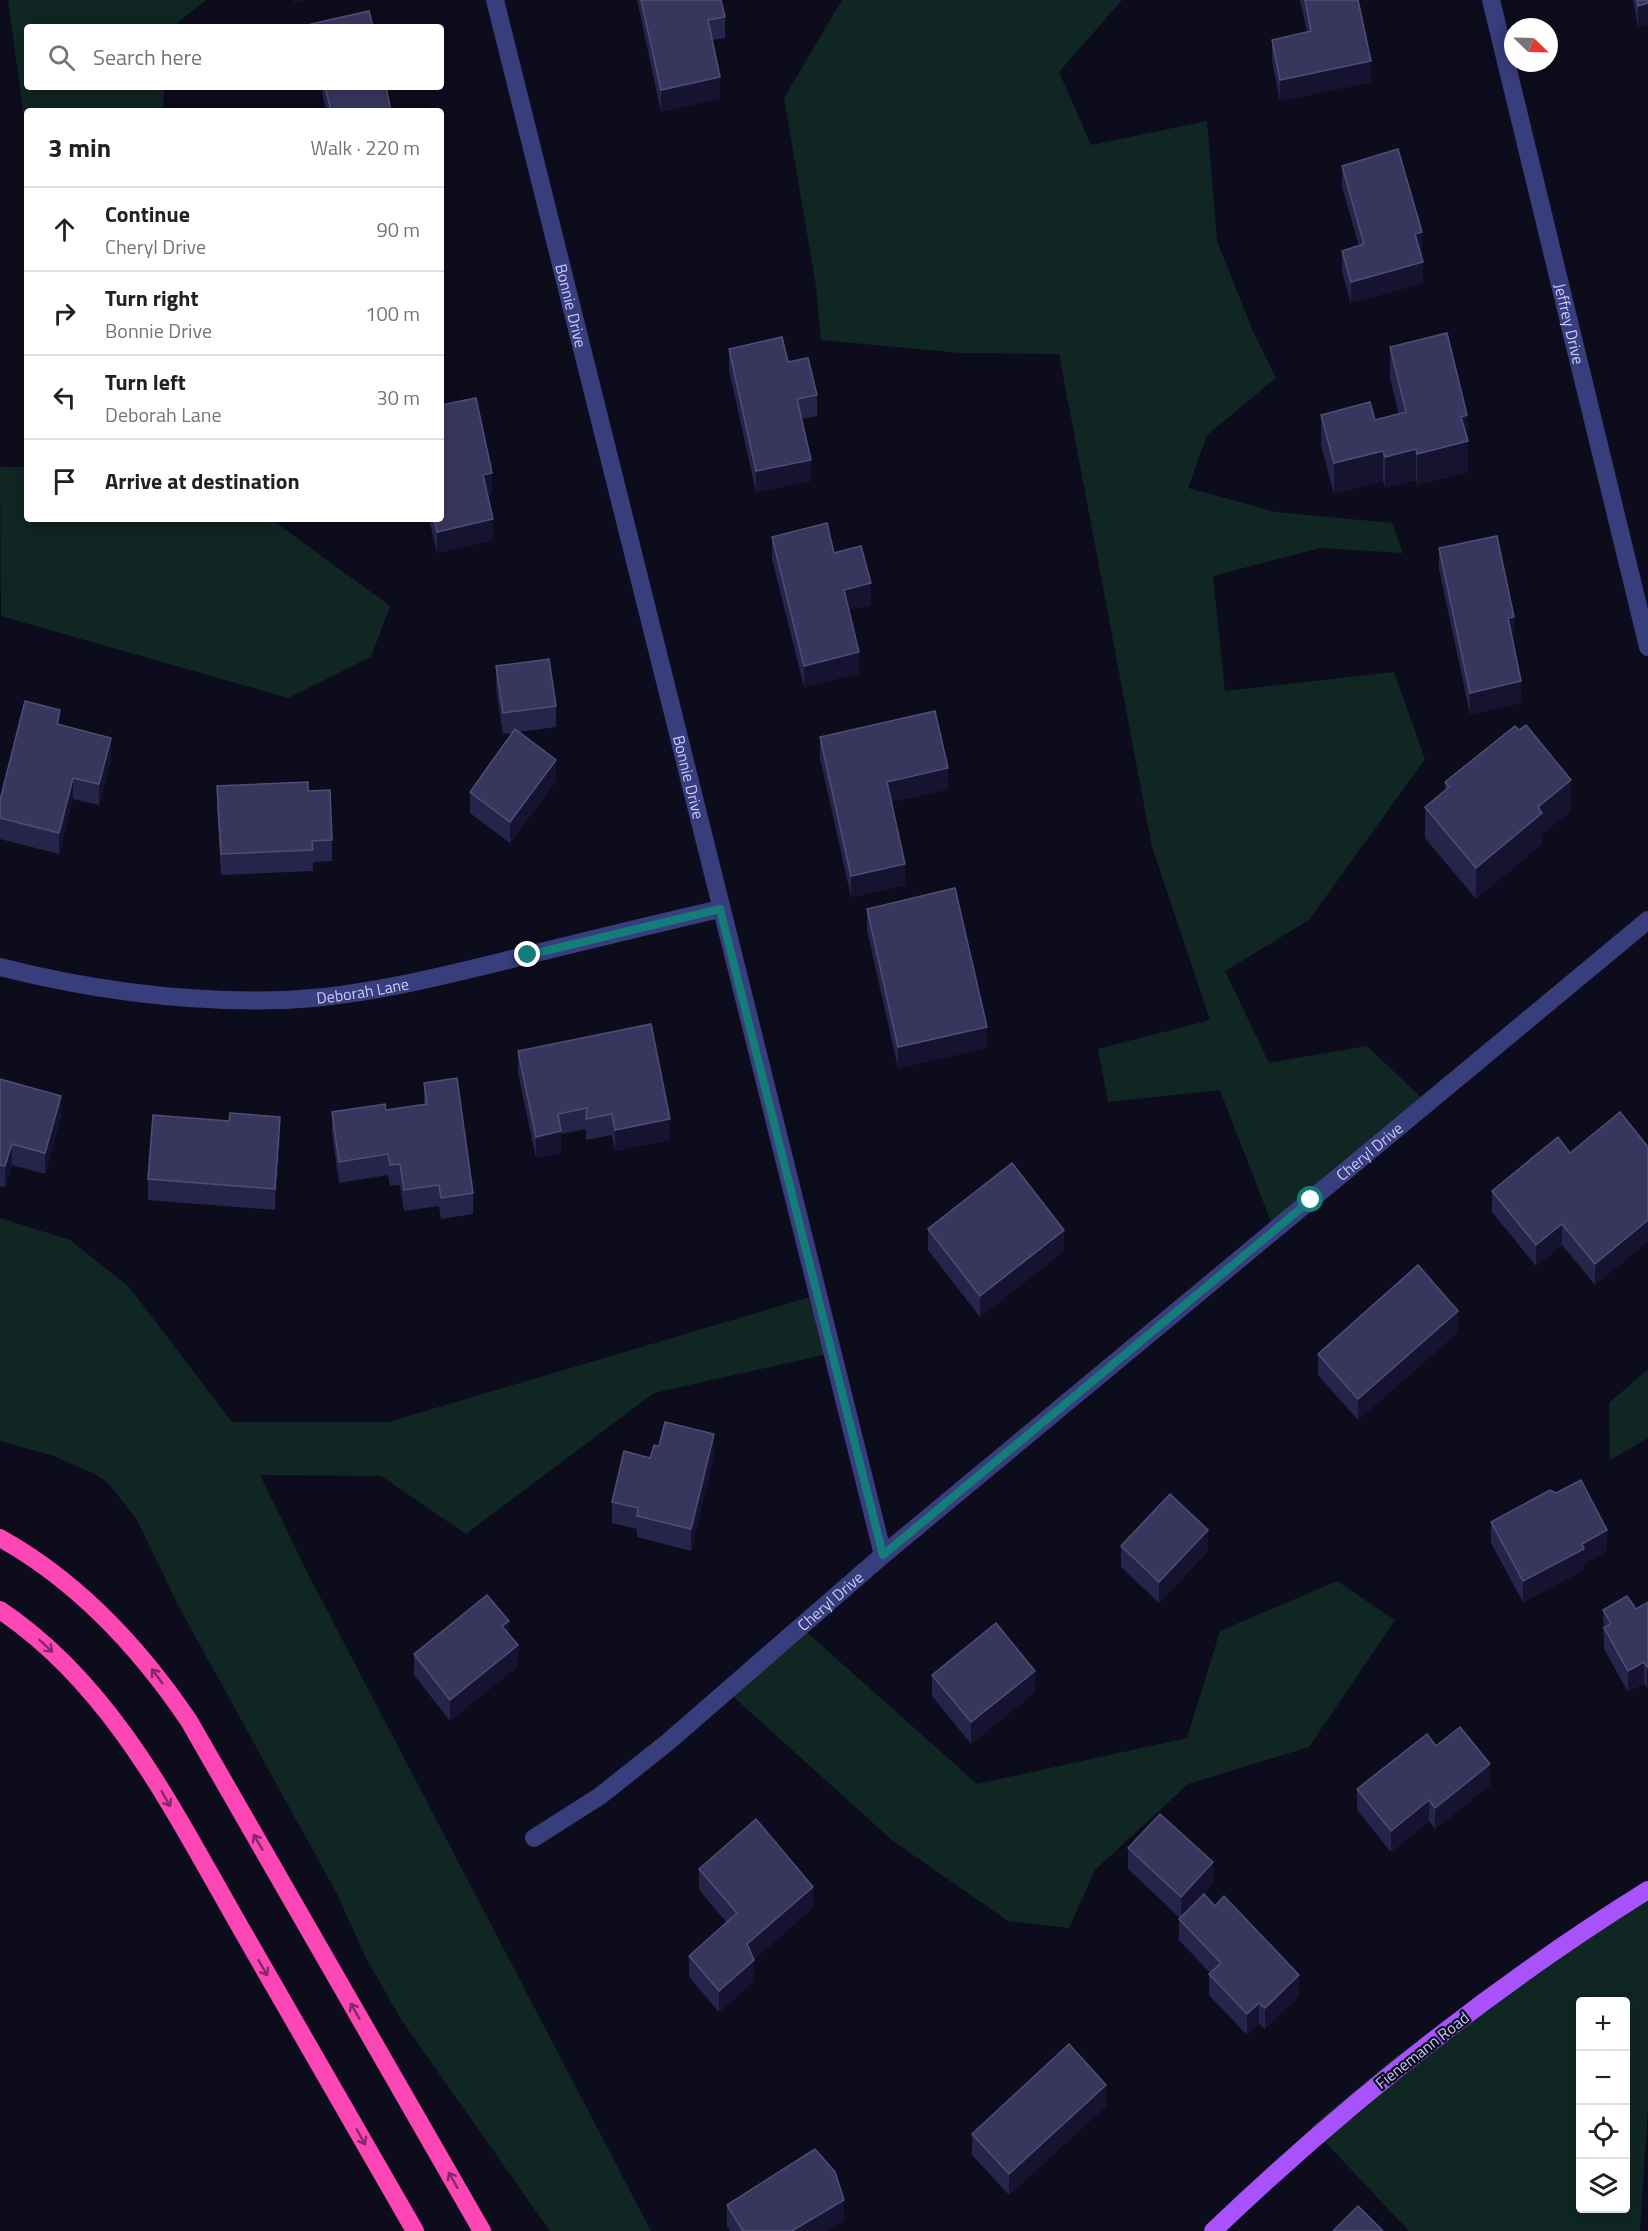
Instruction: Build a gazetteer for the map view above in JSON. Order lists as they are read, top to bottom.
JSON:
{
  "streets": {
    "main road": ["Fienemann Road"],
    "street": [
      "Bonnie Drive",
      "Jeffrey Drive",
      "Deborah Lane",
      "Cheryl Drive"
    ]
  },
  "crossings": [
    ["Bonnie Drive", "Deborah Lane"],
    ["Bonnie Drive", "Cheryl Drive"]
  ],
  "north": "bottom right",
  "page": {
    "search": "Search here",
    "heading": ["3 min", "Walk · 220 m"],
    "list": [
      ["Continue", "Cheryl Drive", "90 m"],
      ["Turn right", "Bonnie Drive", "100 m"],
      ["Turn left", "Deborah Lane", "30 m"],
      "Arrive at destination"
    ],
    "map_buttons": ["+", "−"]
  }
}
